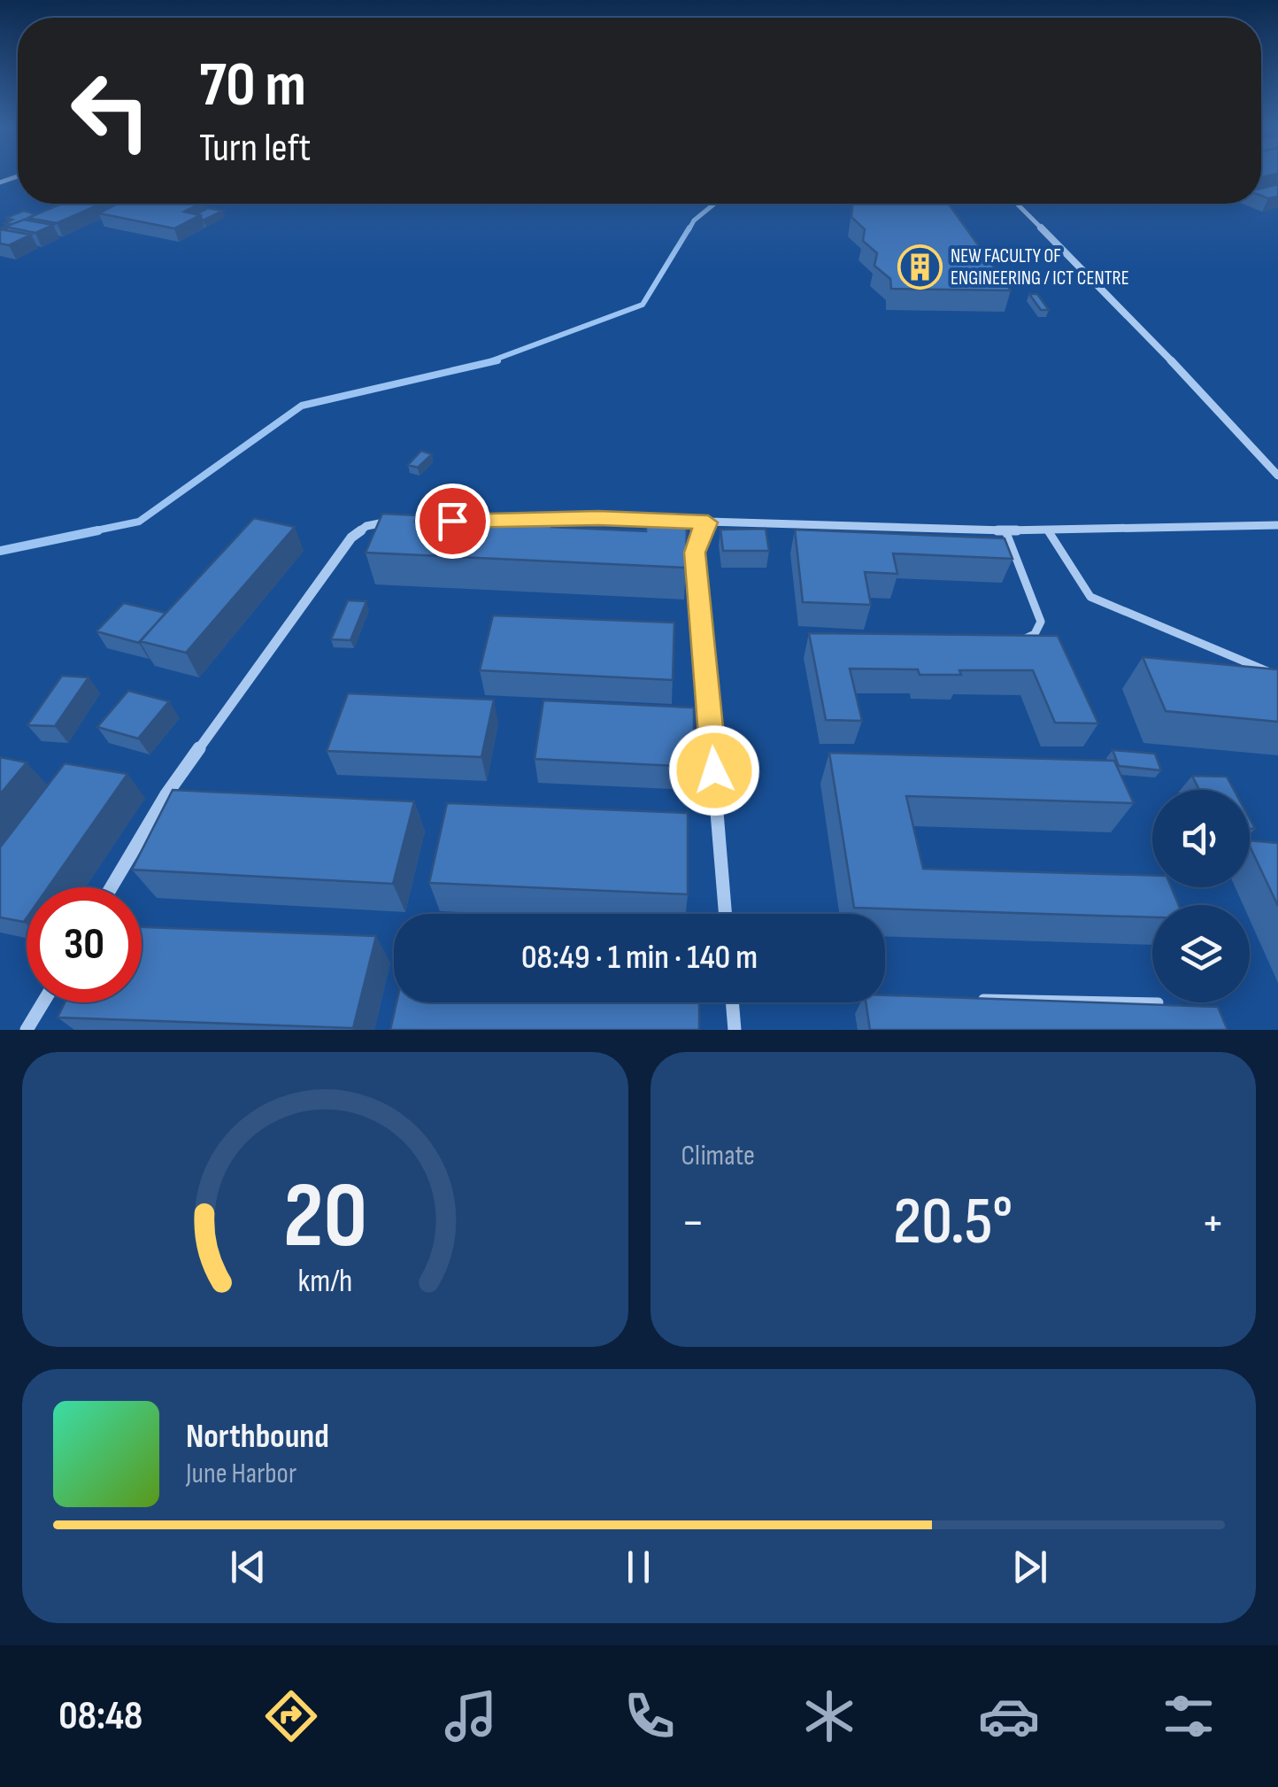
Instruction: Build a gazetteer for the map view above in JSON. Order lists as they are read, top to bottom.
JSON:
{
  "places": {
    "building": ["NEW FACULTY OF ENGINEERING / ICT CENTRE"]
  },
  "page": {
    "turn": ["70 m", "Turn left"],
    "limit": "30",
    "trip": "08:49 · 1 min · 140 m",
    "tile": "Climate",
    "heat": ["−", "20.5°", "+"],
    "song": ["Northbound", "June Harbor"],
    "tabs": "08:48",
    "gauge": ["20", "km/h"]
  }
}
